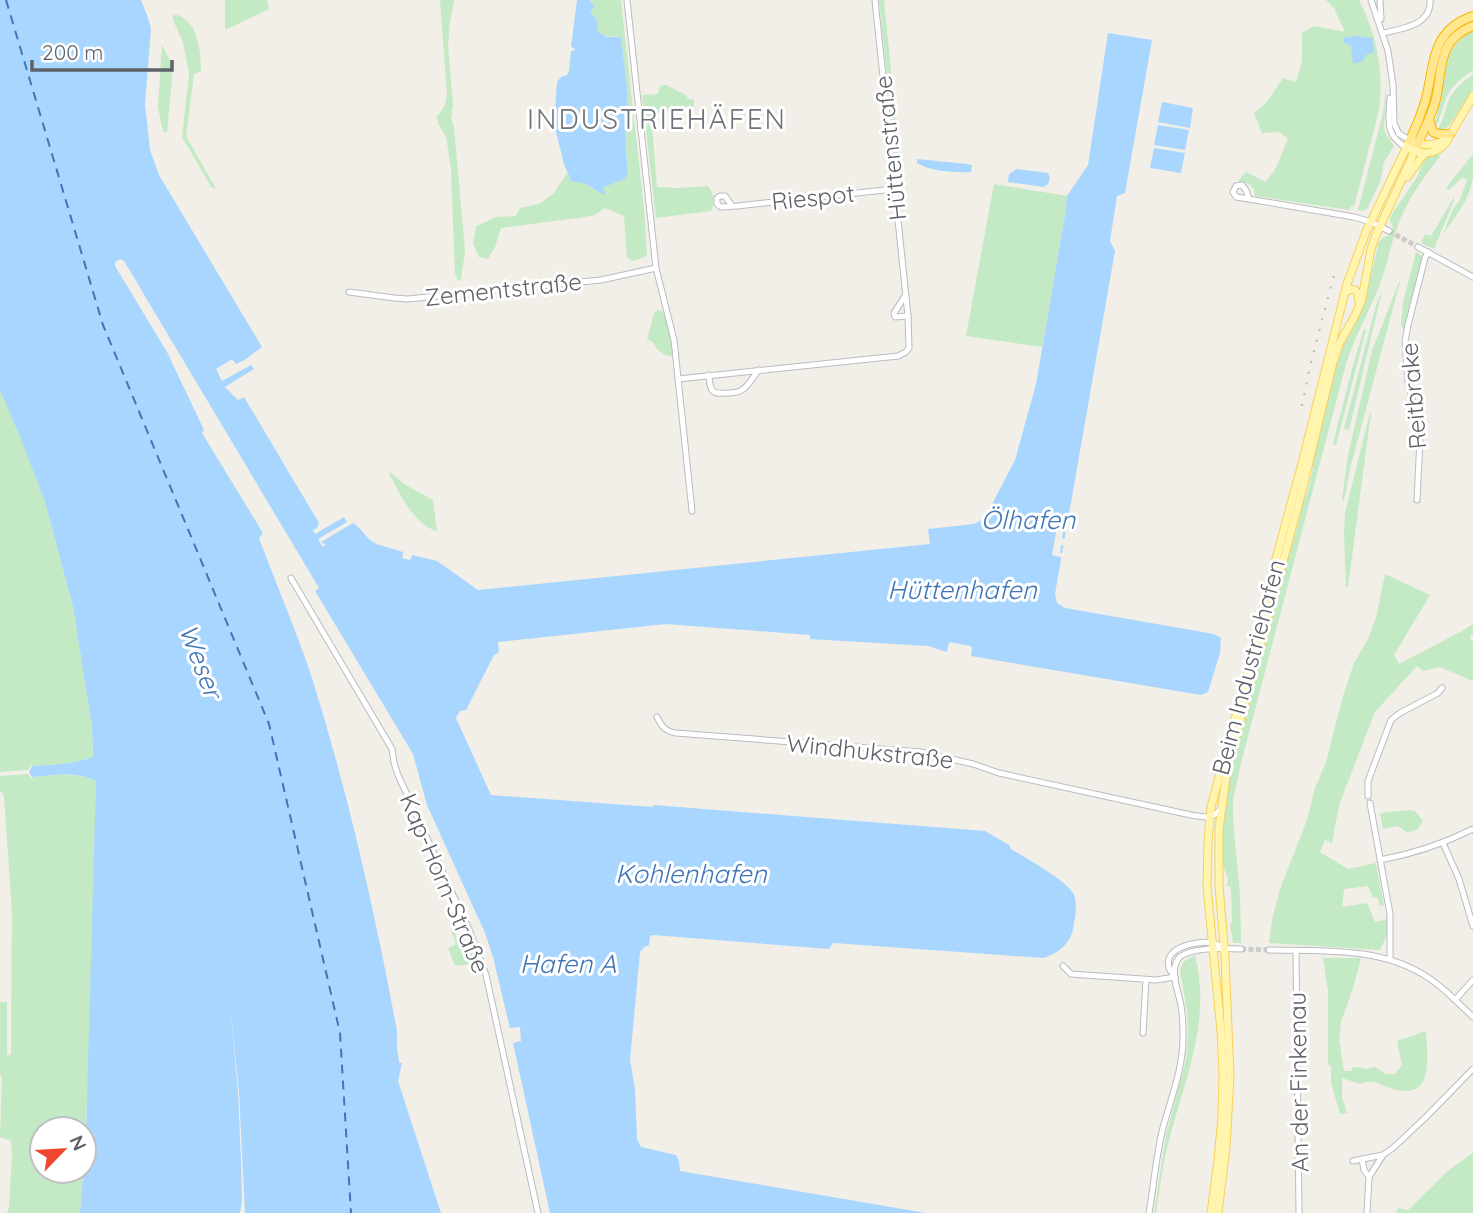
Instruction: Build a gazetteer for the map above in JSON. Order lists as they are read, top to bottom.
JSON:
{
  "streets": {
    "main road": ["Beim Industriehafen"],
    "street": [
      "Hüttenstraße",
      "Riespot",
      "Zementstraße",
      "Reitbrake",
      "Windhukstraße",
      "Kap-Horn-Straße",
      "An der Finkenau"
    ]
  },
  "crossings": [
    ["Hüttenstraße", "Riespot"],
    ["Beim Industriehafen", "Windhukstraße"]
  ],
  "districts": ["INDUSTRIEHÄFEN"],
  "water": [
    "Ölhafen",
    "Hüttenhafen",
    "Weser",
    "Kohlenhafen",
    "Hafen A"
  ],
  "scale_bar": "200 m",
  "north": "top right"
}
